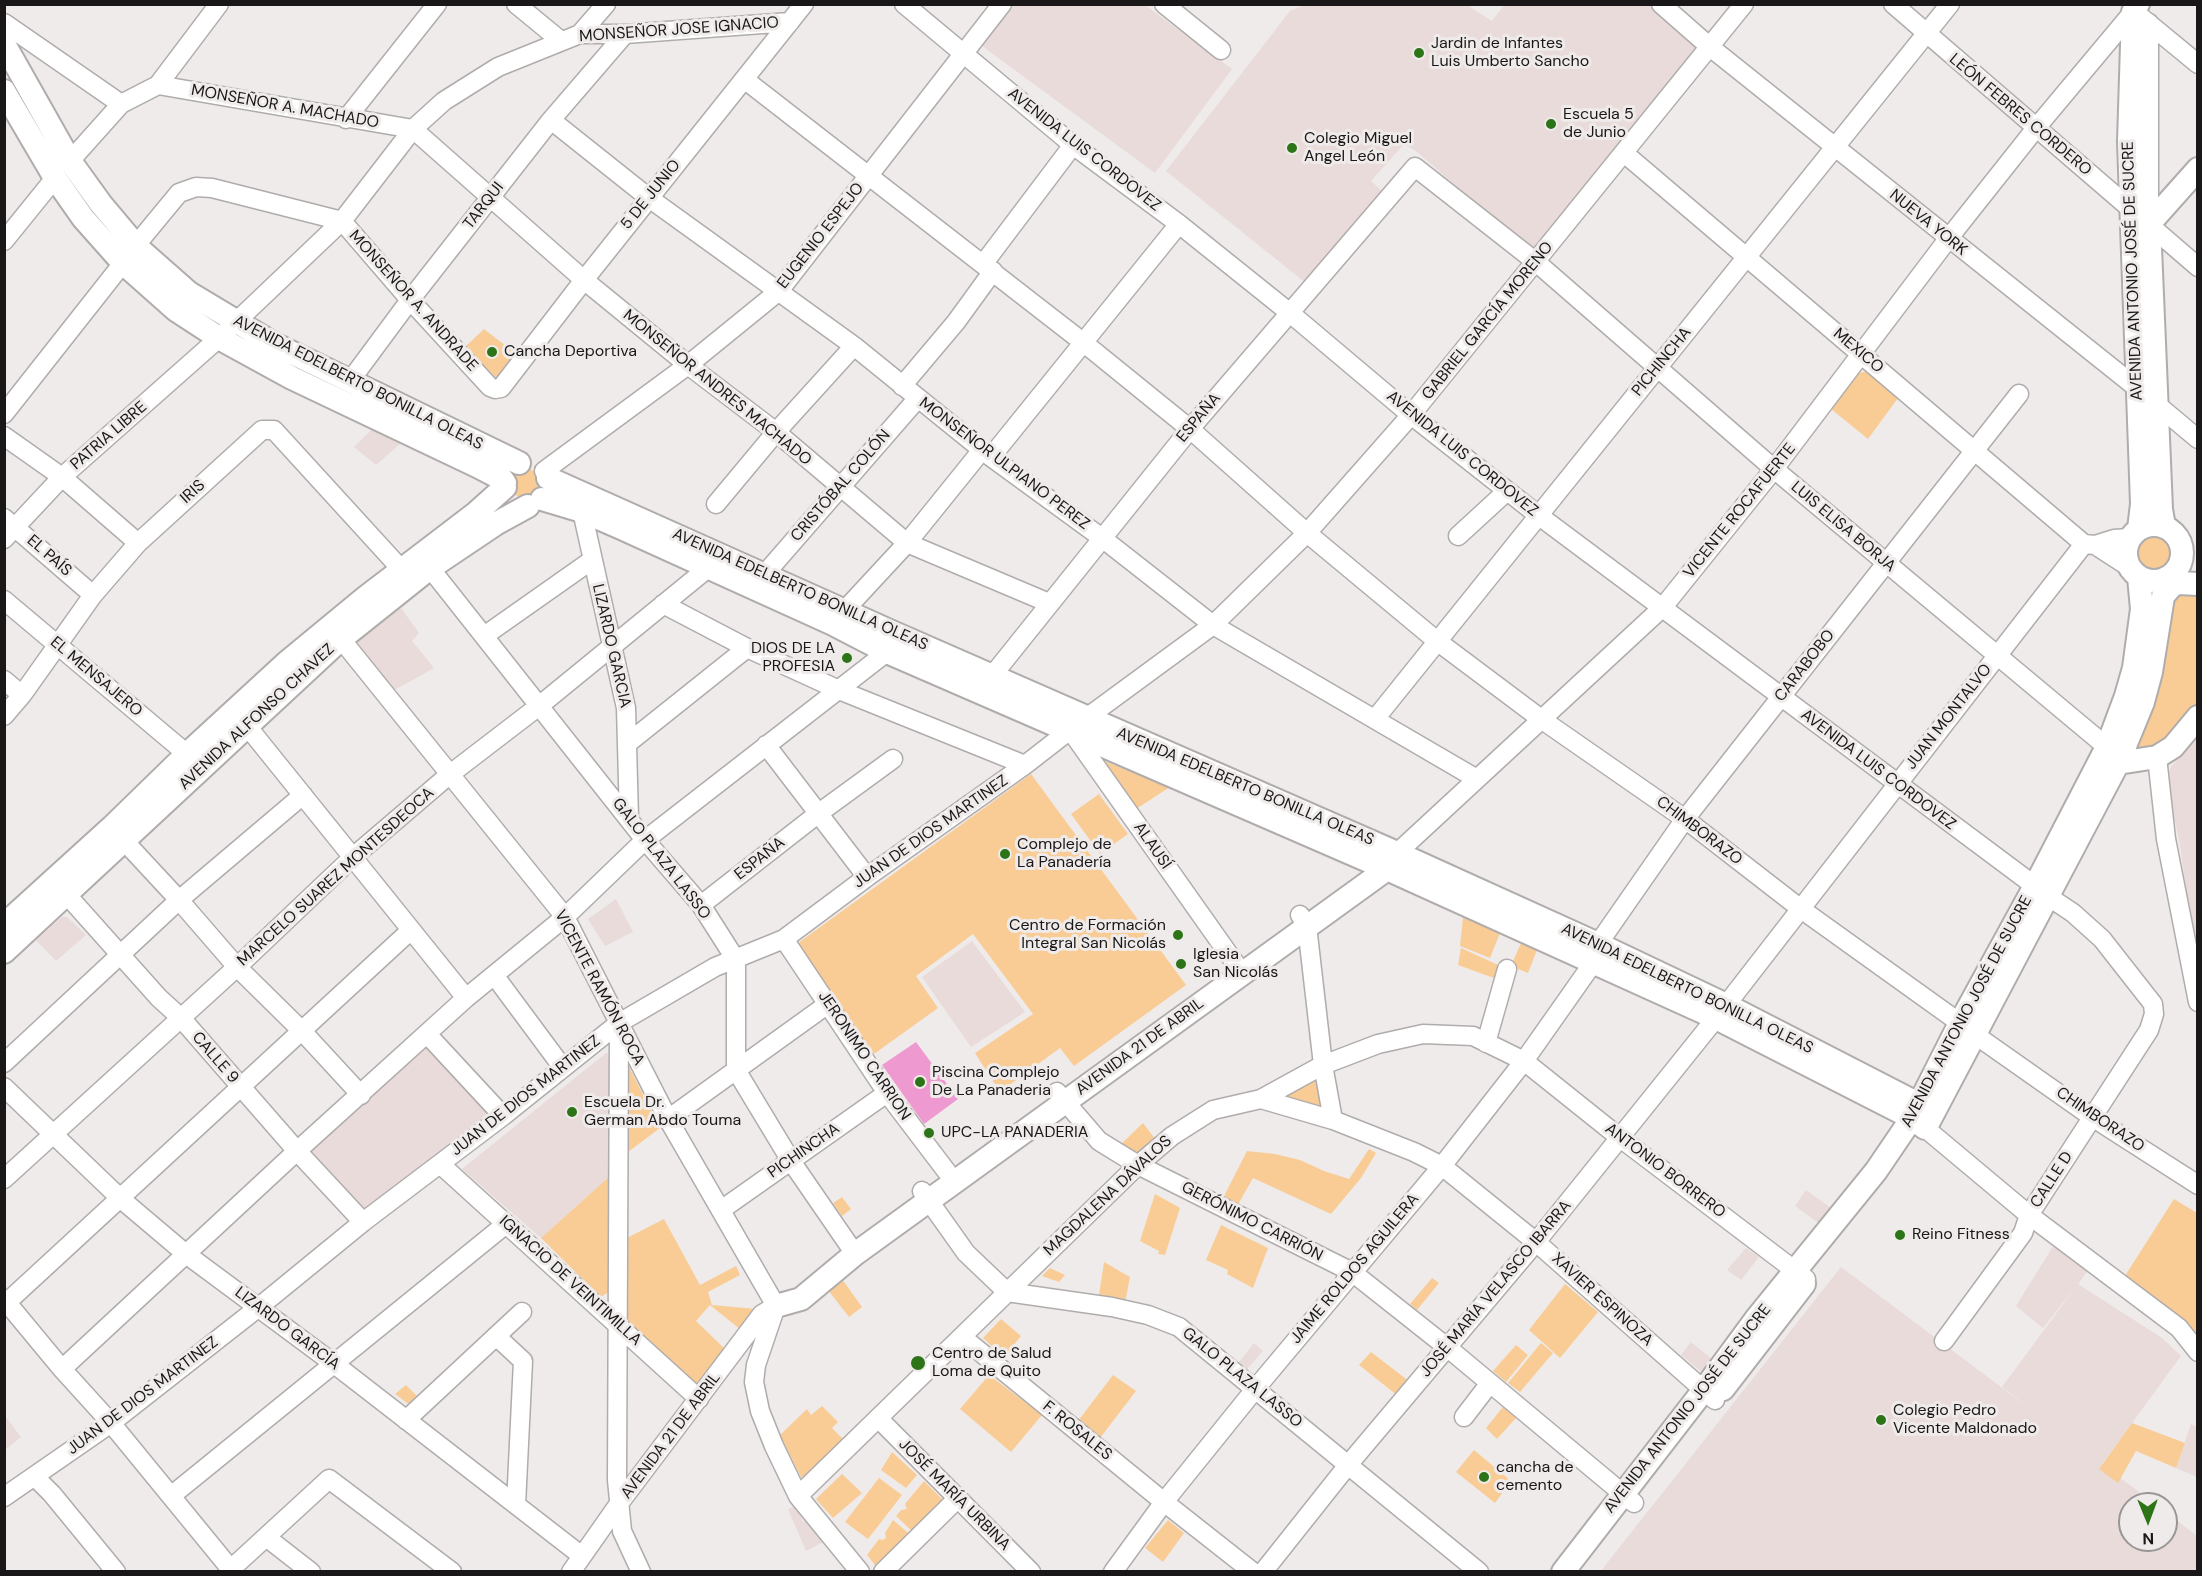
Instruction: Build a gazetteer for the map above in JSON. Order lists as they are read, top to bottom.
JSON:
{
  "streets": {
    "main road": [
      "AVENIDA ANTONIO JOSÉ DE SUCRE",
      "AVENIDA EDELBERTO BONILLA OLEAS",
      "AVENIDA ALFONSO CHAVEZ",
      "AVENIDA 21 DE ABRIL"
    ],
    "street": [
      "MONSEÑOR JOSE IGNACIO",
      "MONSEÑOR A. MACHADO",
      "LEÓN FEBRES CORDERO",
      "AVENIDA LUIS CORDOVEZ",
      "5 DE JUNIO",
      "TARQUI",
      "NUEVA YORK",
      "EUGENIO ESPEJO",
      "MONSEÑOR A. ANDRADE",
      "GABRIEL GARCÍA MORENO",
      "MEXICO",
      "PICHINCHA",
      "MONSEÑOR ANDRES MACHADO",
      "ESPAÑA",
      "PATRIA LIBRE",
      "MONSEÑOR ULPIANO PEREZ",
      "CRISTÓBAL COLÓN",
      "IRIS",
      "VICENTE ROCAFUERTE",
      "LUIS ELISA BORJA",
      "EL PAÍS",
      "LIZARDO GARCIA",
      "CARABOBO",
      "EL MENSAJERO",
      "JUAN MONTALVO",
      "CHIMBORAZO",
      "JUAN DE DIOS MARTINEZ",
      "ALAUSÍ",
      "GALO PLAZA LASSO",
      "MARCELO SUAREZ MONTESDEOCA",
      "VICENTE RAMÓN ROCA",
      "JERONIMO CARRION",
      "CALLE 9",
      "ANTONIO BORRERO",
      "CALLE D",
      "MAGDALENA DÁVALOS",
      "GERÓNIMO CARRIÓN",
      "JAIME ROLDOS AGUILERA",
      "IGNACIO DE VEINTIMILLA",
      "JOSÉ MARÍA VELASCO IBARRA",
      "XAVIER ESPINOZA",
      "LIZARDO GARCÍA",
      "F. ROSALES",
      "JOSÉ MARÍA URBINA"
    ]
  },
  "crossings": [
    ["MONSEÑOR JOSE IGNACIO", "MONSEÑOR A. MACHADO"],
    ["MONSEÑOR JOSE IGNACIO", "5 DE JUNIO"],
    ["MONSEÑOR JOSE IGNACIO", "TARQUI"],
    ["MONSEÑOR JOSE IGNACIO", "MONSEÑOR A. ANDRADE"],
    ["MONSEÑOR JOSE IGNACIO", "AVENIDA EDELBERTO BONILLA OLEAS"],
    ["MONSEÑOR JOSE IGNACIO", "MONSEÑOR ANDRES MACHADO"],
    ["MONSEÑOR JOSE IGNACIO", "PATRIA LIBRE"],
    ["MONSEÑOR A. MACHADO", "MONSEÑOR ANDRES MACHADO"],
    ["LEÓN FEBRES CORDERO", "AVENIDA ANTONIO JOSÉ DE SUCRE"],
    ["LEÓN FEBRES CORDERO", "PICHINCHA"],
    ["LEÓN FEBRES CORDERO", "VICENTE ROCAFUERTE"],
    ["AVENIDA LUIS CORDOVEZ", "EUGENIO ESPEJO"],
    ["AVENIDA LUIS CORDOVEZ", "AVENIDA ANTONIO JOSÉ DE SUCRE"],
    ["AVENIDA LUIS CORDOVEZ", "GABRIEL GARCÍA MORENO"],
    ["AVENIDA LUIS CORDOVEZ", "PICHINCHA"],
    ["AVENIDA LUIS CORDOVEZ", "ESPAÑA"],
    ["AVENIDA LUIS CORDOVEZ", "VICENTE ROCAFUERTE"],
    ["AVENIDA LUIS CORDOVEZ", "CARABOBO"],
    ["AVENIDA LUIS CORDOVEZ", "JUAN MONTALVO"],
    ["AVENIDA LUIS CORDOVEZ", "CALLE D"],
    ["5 DE JUNIO", "MONSEÑOR A. ANDRADE"],
    ["5 DE JUNIO", "MONSEÑOR ANDRES MACHADO"],
    ["5 DE JUNIO", "MONSEÑOR ULPIANO PEREZ"],
    ["5 DE JUNIO", "CHIMBORAZO"],
    ["TARQUI", "MONSEÑOR A. ANDRADE"],
    ["TARQUI", "AVENIDA EDELBERTO BONILLA OLEAS"],
    ["TARQUI", "MONSEÑOR ANDRES MACHADO"],
    ["TARQUI", "MONSEÑOR ULPIANO PEREZ"],
    ["NUEVA YORK", "AVENIDA ANTONIO JOSÉ DE SUCRE"],
    ["NUEVA YORK", "GABRIEL GARCÍA MORENO"],
    ["NUEVA YORK", "PICHINCHA"],
    ["NUEVA YORK", "VICENTE ROCAFUERTE"],
    ["EUGENIO ESPEJO", "AVENIDA EDELBERTO BONILLA OLEAS"],
    ["EUGENIO ESPEJO", "MONSEÑOR ANDRES MACHADO"],
    ["EUGENIO ESPEJO", "MONSEÑOR ULPIANO PEREZ"],
    ["EUGENIO ESPEJO", "AVENIDA ALFONSO CHAVEZ"],
    ["EUGENIO ESPEJO", "CHIMBORAZO"],
    ["AVENIDA ANTONIO JOSÉ DE SUCRE", "MEXICO"],
    ["AVENIDA ANTONIO JOSÉ DE SUCRE", "AVENIDA EDELBERTO BONILLA OLEAS"],
    ["AVENIDA ANTONIO JOSÉ DE SUCRE", "VICENTE ROCAFUERTE"],
    ["AVENIDA ANTONIO JOSÉ DE SUCRE", "LUIS ELISA BORJA"],
    ["AVENIDA ANTONIO JOSÉ DE SUCRE", "CHIMBORAZO"],
    ["AVENIDA ANTONIO JOSÉ DE SUCRE", "ANTONIO BORRERO"],
    ["AVENIDA ANTONIO JOSÉ DE SUCRE", "GERÓNIMO CARRIÓN"],
    ["AVENIDA ANTONIO JOSÉ DE SUCRE", "XAVIER ESPINOZA"],
    ["MONSEÑOR A. ANDRADE", "AVENIDA EDELBERTO BONILLA OLEAS"],
    ["GABRIEL GARCÍA MORENO", "MEXICO"],
    ["GABRIEL GARCÍA MORENO", "AVENIDA EDELBERTO BONILLA OLEAS"],
    ["GABRIEL GARCÍA MORENO", "MONSEÑOR ULPIANO PEREZ"],
    ["GABRIEL GARCÍA MORENO", "LUIS ELISA BORJA"],
    ["GABRIEL GARCÍA MORENO", "CHIMBORAZO"],
    ["GABRIEL GARCÍA MORENO", "JUAN DE DIOS MARTINEZ"],
    ["GABRIEL GARCÍA MORENO", "ALAUSÍ"],
    ["MEXICO", "PICHINCHA"],
    ["MEXICO", "VICENTE ROCAFUERTE"],
    ["MEXICO", "CARABOBO"],
    ["MEXICO", "JUAN MONTALVO"],
    ["PICHINCHA", "MONSEÑOR ULPIANO PEREZ"],
    ["PICHINCHA", "LUIS ELISA BORJA"],
    ["PICHINCHA", "CHIMBORAZO"],
    ["PICHINCHA", "VICENTE RAMÓN ROCA"],
    ["PICHINCHA", "JERONIMO CARRION"],
    ["AVENIDA EDELBERTO BONILLA OLEAS", "ESPAÑA"],
    ["AVENIDA EDELBERTO BONILLA OLEAS", "PATRIA LIBRE"],
    ["AVENIDA EDELBERTO BONILLA OLEAS", "CRISTÓBAL COLÓN"],
    ["AVENIDA EDELBERTO BONILLA OLEAS", "VICENTE ROCAFUERTE"],
    ["AVENIDA EDELBERTO BONILLA OLEAS", "LIZARDO GARCIA"],
    ["AVENIDA EDELBERTO BONILLA OLEAS", "CARABOBO"],
    ["AVENIDA EDELBERTO BONILLA OLEAS", "AVENIDA ALFONSO CHAVEZ"],
    ["AVENIDA EDELBERTO BONILLA OLEAS", "JUAN MONTALVO"],
    ["AVENIDA EDELBERTO BONILLA OLEAS", "JUAN DE DIOS MARTINEZ"],
    ["AVENIDA EDELBERTO BONILLA OLEAS", "ALAUSÍ"],
    ["AVENIDA EDELBERTO BONILLA OLEAS", "MARCELO SUAREZ MONTESDEOCA"],
    ["AVENIDA EDELBERTO BONILLA OLEAS", "AVENIDA 21 DE ABRIL"],
    ["AVENIDA EDELBERTO BONILLA OLEAS", "JAIME ROLDOS AGUILERA"],
    ["AVENIDA EDELBERTO BONILLA OLEAS", "JOSÉ MARÍA VELASCO IBARRA"],
    ["MONSEÑOR ANDRES MACHADO", "ESPAÑA"],
    ["MONSEÑOR ANDRES MACHADO", "CRISTÓBAL COLÓN"],
    ["ESPAÑA", "MONSEÑOR ULPIANO PEREZ"],
    ["ESPAÑA", "LUIS ELISA BORJA"],
    ["ESPAÑA", "CHIMBORAZO"],
    ["ESPAÑA", "GALO PLAZA LASSO"],
    ["PATRIA LIBRE", "EL PAÍS"],
    ["MONSEÑOR ULPIANO PEREZ", "CRISTÓBAL COLÓN"],
    ["MONSEÑOR ULPIANO PEREZ", "VICENTE ROCAFUERTE"],
    ["IRIS", "EL PAÍS"],
    ["IRIS", "EL MENSAJERO"],
    ["IRIS", "AVENIDA ALFONSO CHAVEZ"],
    ["VICENTE ROCAFUERTE", "LUIS ELISA BORJA"],
    ["VICENTE ROCAFUERTE", "CHIMBORAZO"],
    ["VICENTE ROCAFUERTE", "AVENIDA 21 DE ABRIL"],
    ["LUIS ELISA BORJA", "CARABOBO"],
    ["LUIS ELISA BORJA", "JUAN MONTALVO"],
    ["LIZARDO GARCIA", "GALO PLAZA LASSO"],
    ["LIZARDO GARCIA", "MARCELO SUAREZ MONTESDEOCA"],
    ["CARABOBO", "CHIMBORAZO"],
    ["CARABOBO", "JAIME ROLDOS AGUILERA"],
    ["EL MENSAJERO", "AVENIDA ALFONSO CHAVEZ"],
    ["AVENIDA ALFONSO CHAVEZ", "GALO PLAZA LASSO"],
    ["AVENIDA ALFONSO CHAVEZ", "VICENTE RAMÓN ROCA"],
    ["AVENIDA ALFONSO CHAVEZ", "CALLE 9"],
    ["JUAN MONTALVO", "CHIMBORAZO"],
    ["JUAN MONTALVO", "JOSÉ MARÍA VELASCO IBARRA"],
    ["CHIMBORAZO", "CALLE D"],
    ["JUAN DE DIOS MARTINEZ", "ALAUSÍ"],
    ["JUAN DE DIOS MARTINEZ", "GALO PLAZA LASSO"],
    ["JUAN DE DIOS MARTINEZ", "VICENTE RAMÓN ROCA"],
    ["JUAN DE DIOS MARTINEZ", "JERONIMO CARRION"],
    ["JUAN DE DIOS MARTINEZ", "CALLE 9"],
    ["JUAN DE DIOS MARTINEZ", "IGNACIO DE VEINTIMILLA"],
    ["JUAN DE DIOS MARTINEZ", "LIZARDO GARCÍA"],
    ["ALAUSÍ", "AVENIDA 21 DE ABRIL"],
    ["GALO PLAZA LASSO", "MARCELO SUAREZ MONTESDEOCA"],
    ["GALO PLAZA LASSO", "MAGDALENA DÁVALOS"],
    ["GALO PLAZA LASSO", "JAIME ROLDOS AGUILERA"],
    ["GALO PLAZA LASSO", "JOSÉ MARÍA VELASCO IBARRA"],
    ["MARCELO SUAREZ MONTESDEOCA", "VICENTE RAMÓN ROCA"],
    ["MARCELO SUAREZ MONTESDEOCA", "CALLE 9"],
    ["MARCELO SUAREZ MONTESDEOCA", "LIZARDO GARCÍA"],
    ["VICENTE RAMÓN ROCA", "AVENIDA 21 DE ABRIL"],
    ["AVENIDA 21 DE ABRIL", "JERONIMO CARRION"],
    ["AVENIDA 21 DE ABRIL", "GERÓNIMO CARRIÓN"],
    ["AVENIDA 21 DE ABRIL", "IGNACIO DE VEINTIMILLA"],
    ["AVENIDA 21 DE ABRIL", "LIZARDO GARCÍA"],
    ["ANTONIO BORRERO", "MAGDALENA DÁVALOS"],
    ["ANTONIO BORRERO", "JAIME ROLDOS AGUILERA"],
    ["ANTONIO BORRERO", "JOSÉ MARÍA VELASCO IBARRA"],
    ["MAGDALENA DÁVALOS", "GERÓNIMO CARRIÓN"],
    ["MAGDALENA DÁVALOS", "JAIME ROLDOS AGUILERA"],
    ["MAGDALENA DÁVALOS", "XAVIER ESPINOZA"],
    ["MAGDALENA DÁVALOS", "F. ROSALES"],
    ["MAGDALENA DÁVALOS", "JOSÉ MARÍA URBINA"],
    ["GERÓNIMO CARRIÓN", "JAIME ROLDOS AGUILERA"],
    ["GERÓNIMO CARRIÓN", "JOSÉ MARÍA VELASCO IBARRA"],
    ["JAIME ROLDOS AGUILERA", "XAVIER ESPINOZA"],
    ["JAIME ROLDOS AGUILERA", "F. ROSALES"],
    ["JOSÉ MARÍA VELASCO IBARRA", "XAVIER ESPINOZA"]
  ],
  "places": [
    "Jardin de Infantes Luis Umberto Sancho",
    "Escuela 5 de Junio",
    "Colegio Miguel Angel León",
    "Cancha Deportiva",
    "DIOS DE LA PROFESIA",
    "Complejo de La Panadería",
    "Centro de Formación Integral San Nicolás",
    "Iglesia San Nicolás",
    "Piscina Complejo De La Panaderia",
    "Escuela Dr. German Abdo Touma",
    "UPC-LA PANADERIA",
    "Reino Fitness",
    "Centro de Salud Loma de Quito",
    "Colegio Pedro Vicente Maldonado",
    "cancha de cemento"
  ],
  "north": "bottom"
}
